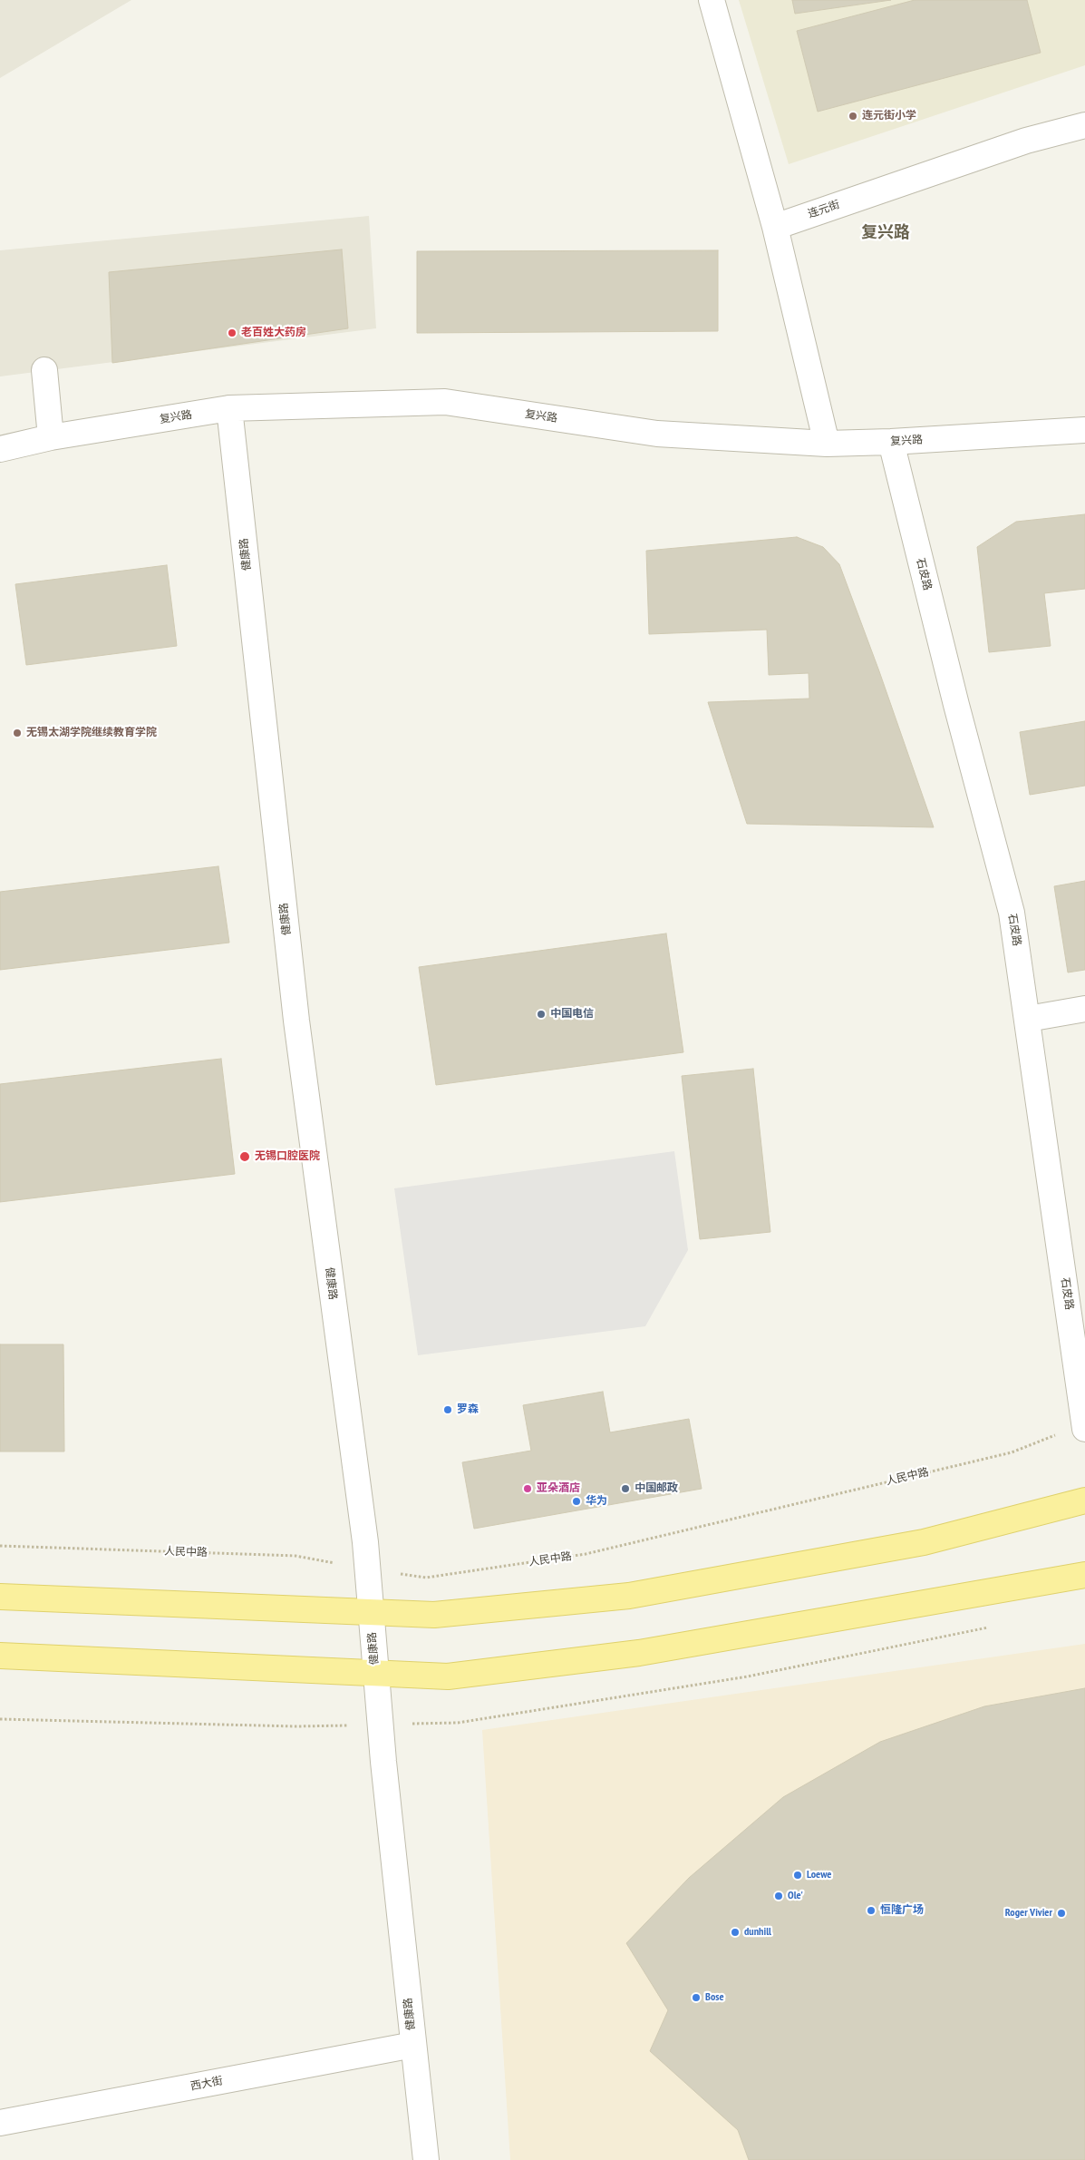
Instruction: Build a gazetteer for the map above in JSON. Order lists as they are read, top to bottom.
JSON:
{
  "streets": {
    "street": [
      "连元街",
      "复兴路",
      "健康路",
      "石皮路",
      "西大街"
    ],
    "path": ["人民中路"]
  },
  "crossings": [
    ["复兴路", "健康路"],
    ["复兴路", "石皮路"],
    ["健康路", "人民中路"],
    ["健康路", "西大街"],
    ["石皮路", "人民中路"]
  ],
  "districts": ["复兴路"],
  "places": [
    "连元街小学",
    "老百姓大药房",
    "无锡太湖学院继续教育学院",
    "中国电信",
    "无锡口腔医院",
    "罗森",
    "亚朵酒店",
    "中国邮政",
    "华为",
    "Loewe",
    "Ole'",
    "恒隆广场",
    "Roger Vivier",
    "dunhill",
    "Bose"
  ]
}
